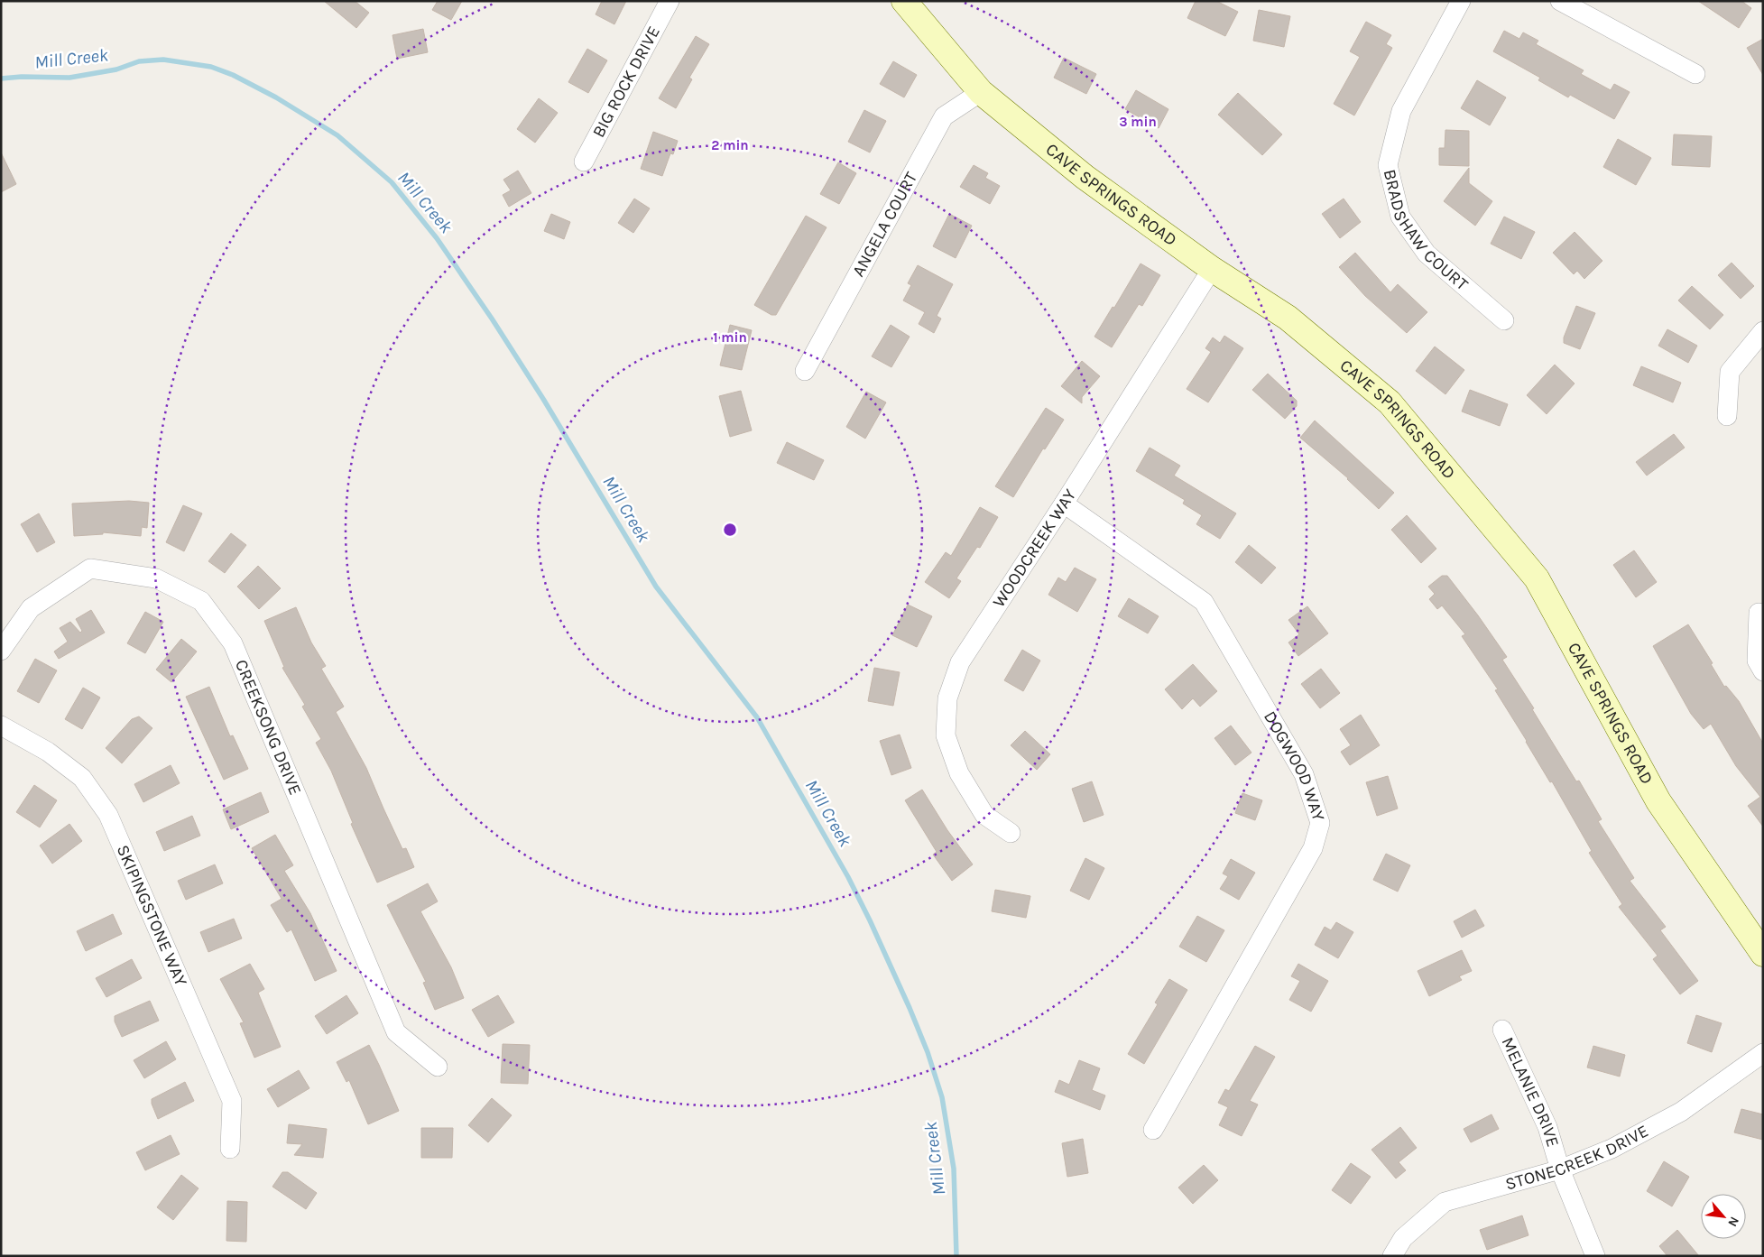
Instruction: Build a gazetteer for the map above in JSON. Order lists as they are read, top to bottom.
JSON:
{
  "streets": {
    "street": [
      "BIG ROCK DRIVE",
      "CAVE SPRINGS ROAD",
      "ANGELA COURT",
      "BRADSHAW COURT",
      "WOODCREEK WAY",
      "CREEKSONG DRIVE",
      "DOGWOOD WAY",
      "SKIPINGSTONE WAY",
      "MELANIE DRIVE",
      "STONECREEK DRIVE"
    ]
  },
  "crossings": [
    ["CAVE SPRINGS ROAD", "ANGELA COURT"],
    ["CAVE SPRINGS ROAD", "WOODCREEK WAY"],
    ["WOODCREEK WAY", "DOGWOOD WAY"],
    ["MELANIE DRIVE", "STONECREEK DRIVE"]
  ],
  "water": ["Mill Creek"],
  "north": "bottom right",
  "rings": ["3 min", "2 min", "1 min"]
}
